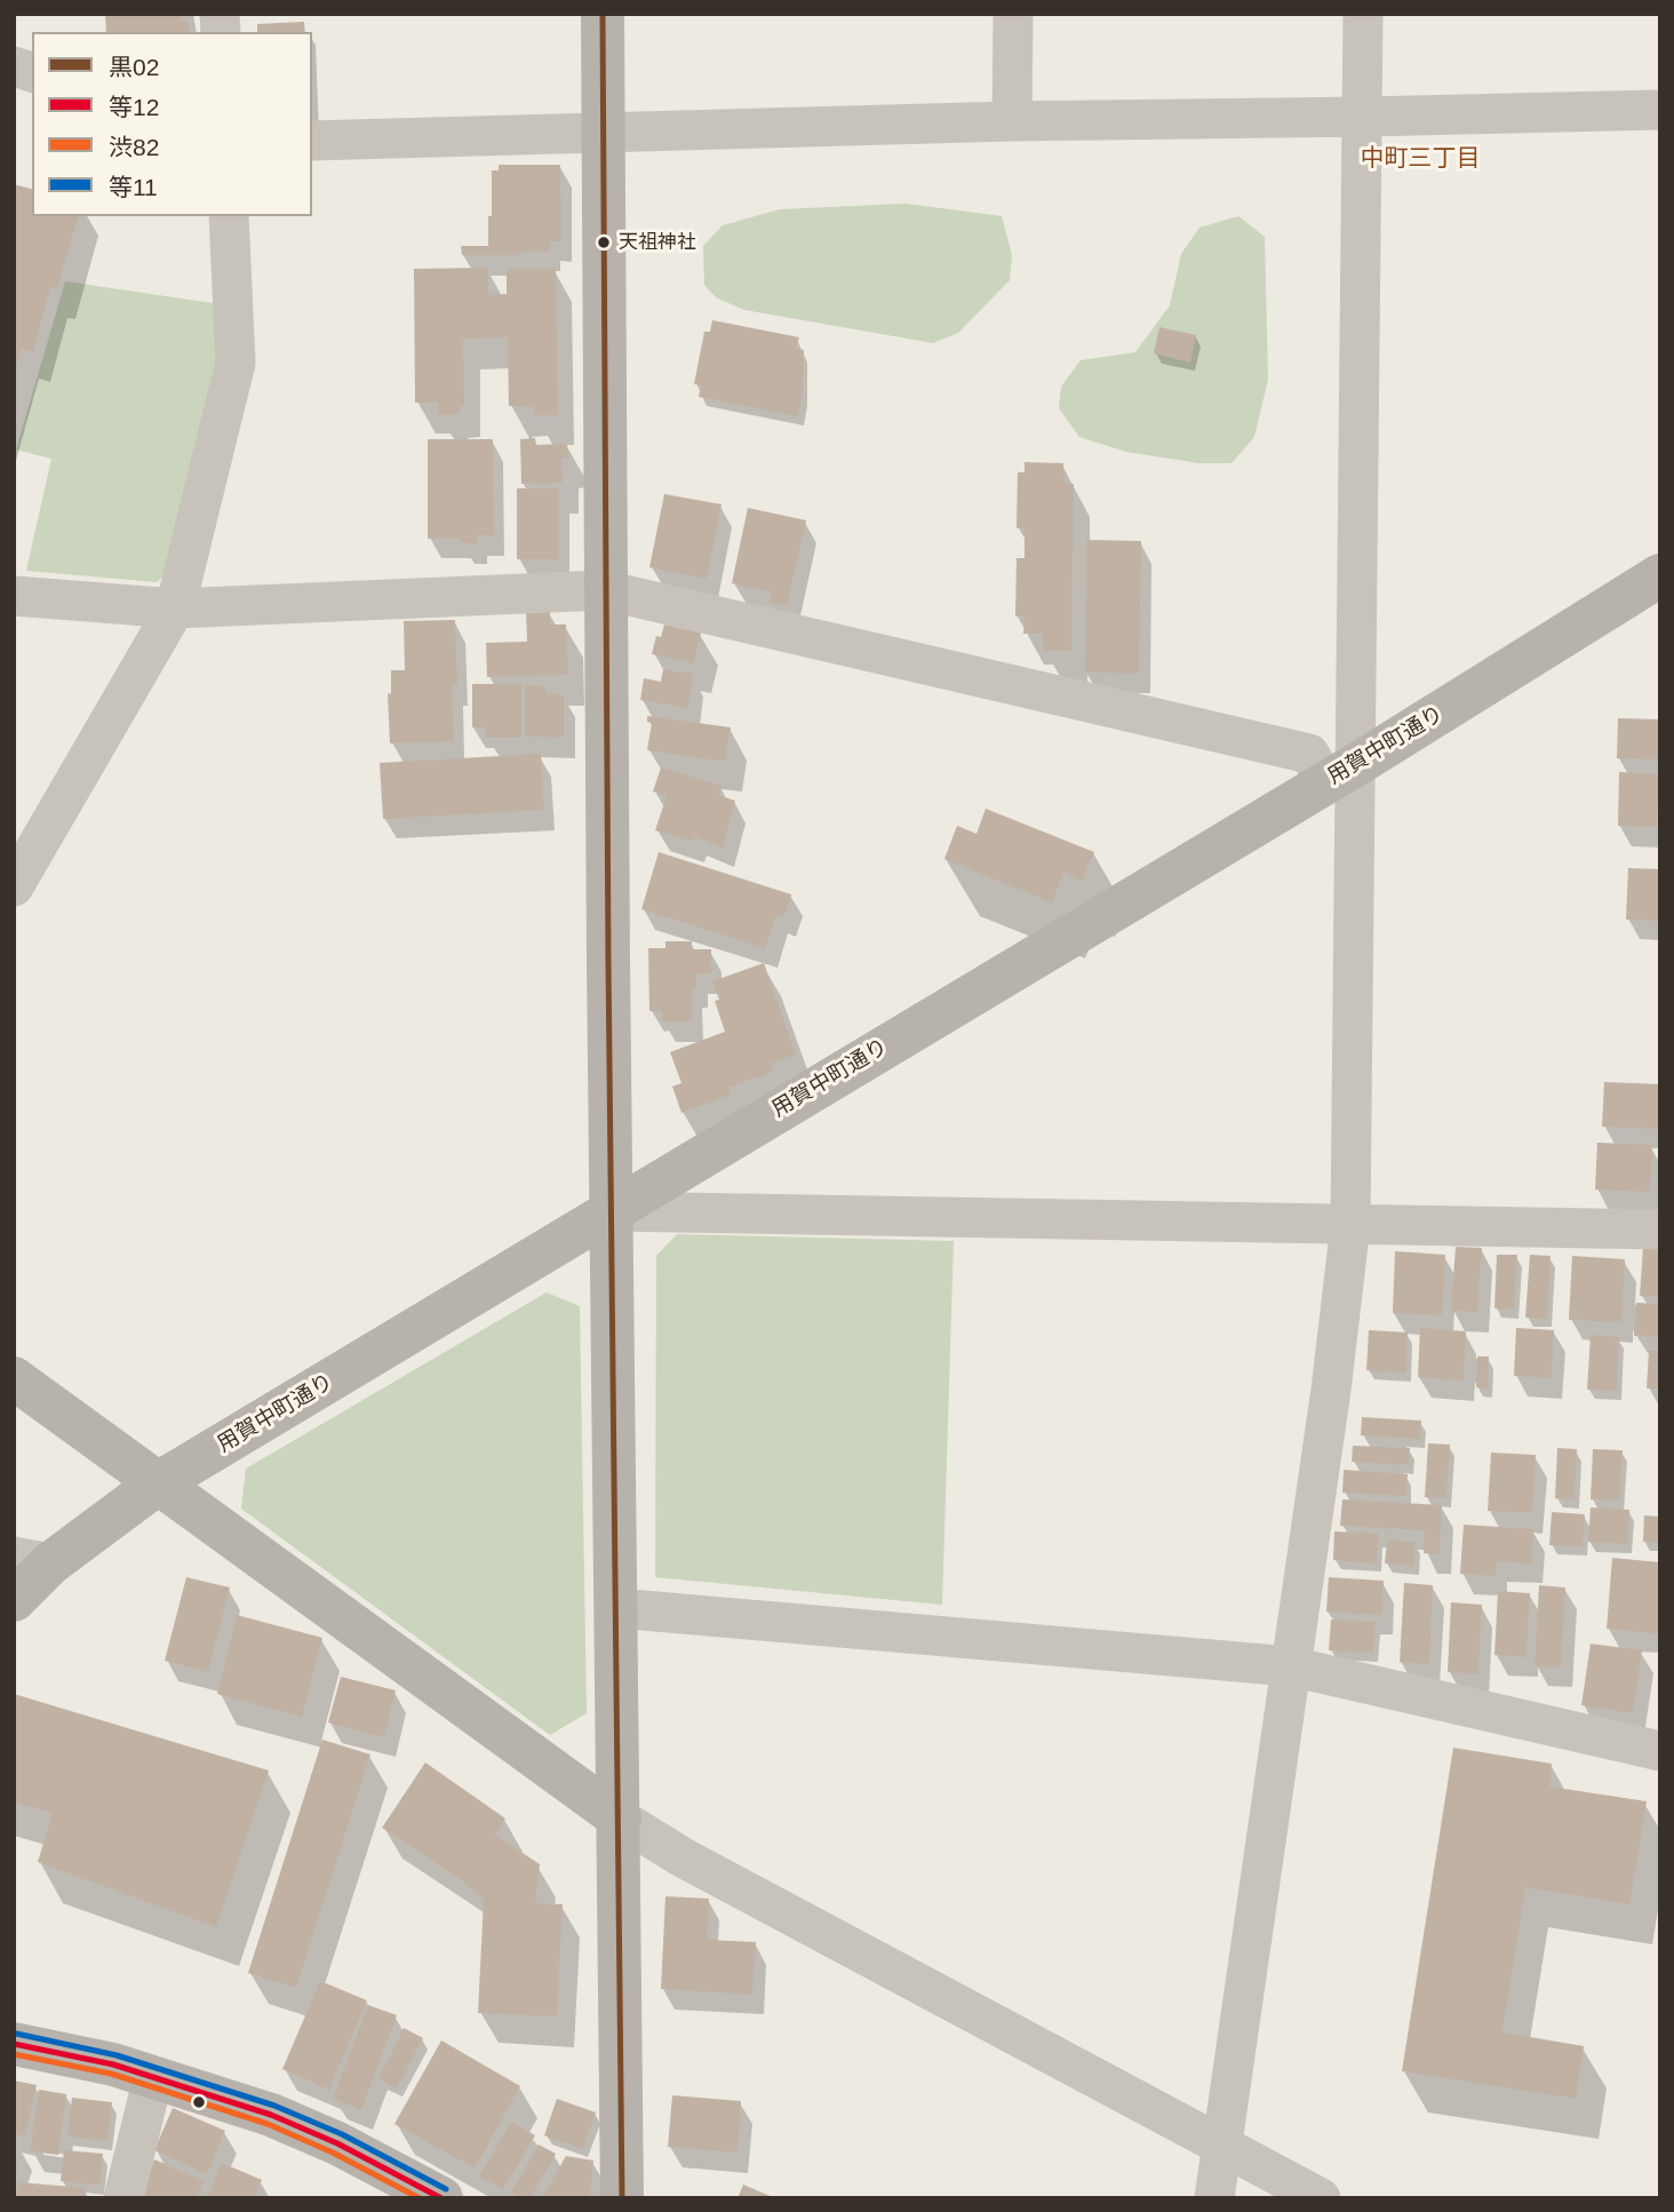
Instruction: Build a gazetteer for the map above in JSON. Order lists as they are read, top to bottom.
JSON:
{
  "streets": {
    "street": ["用賀中町通り"]
  },
  "districts": ["中町三丁目"],
  "places": ["天祖神社"],
  "lines": [
    "transit line 黒02",
    "transit line 等11",
    "transit line 等12",
    "transit line 渋82"
  ],
  "legend": [
    "黒02",
    "等12",
    "渋82",
    "等11"
  ]
}
